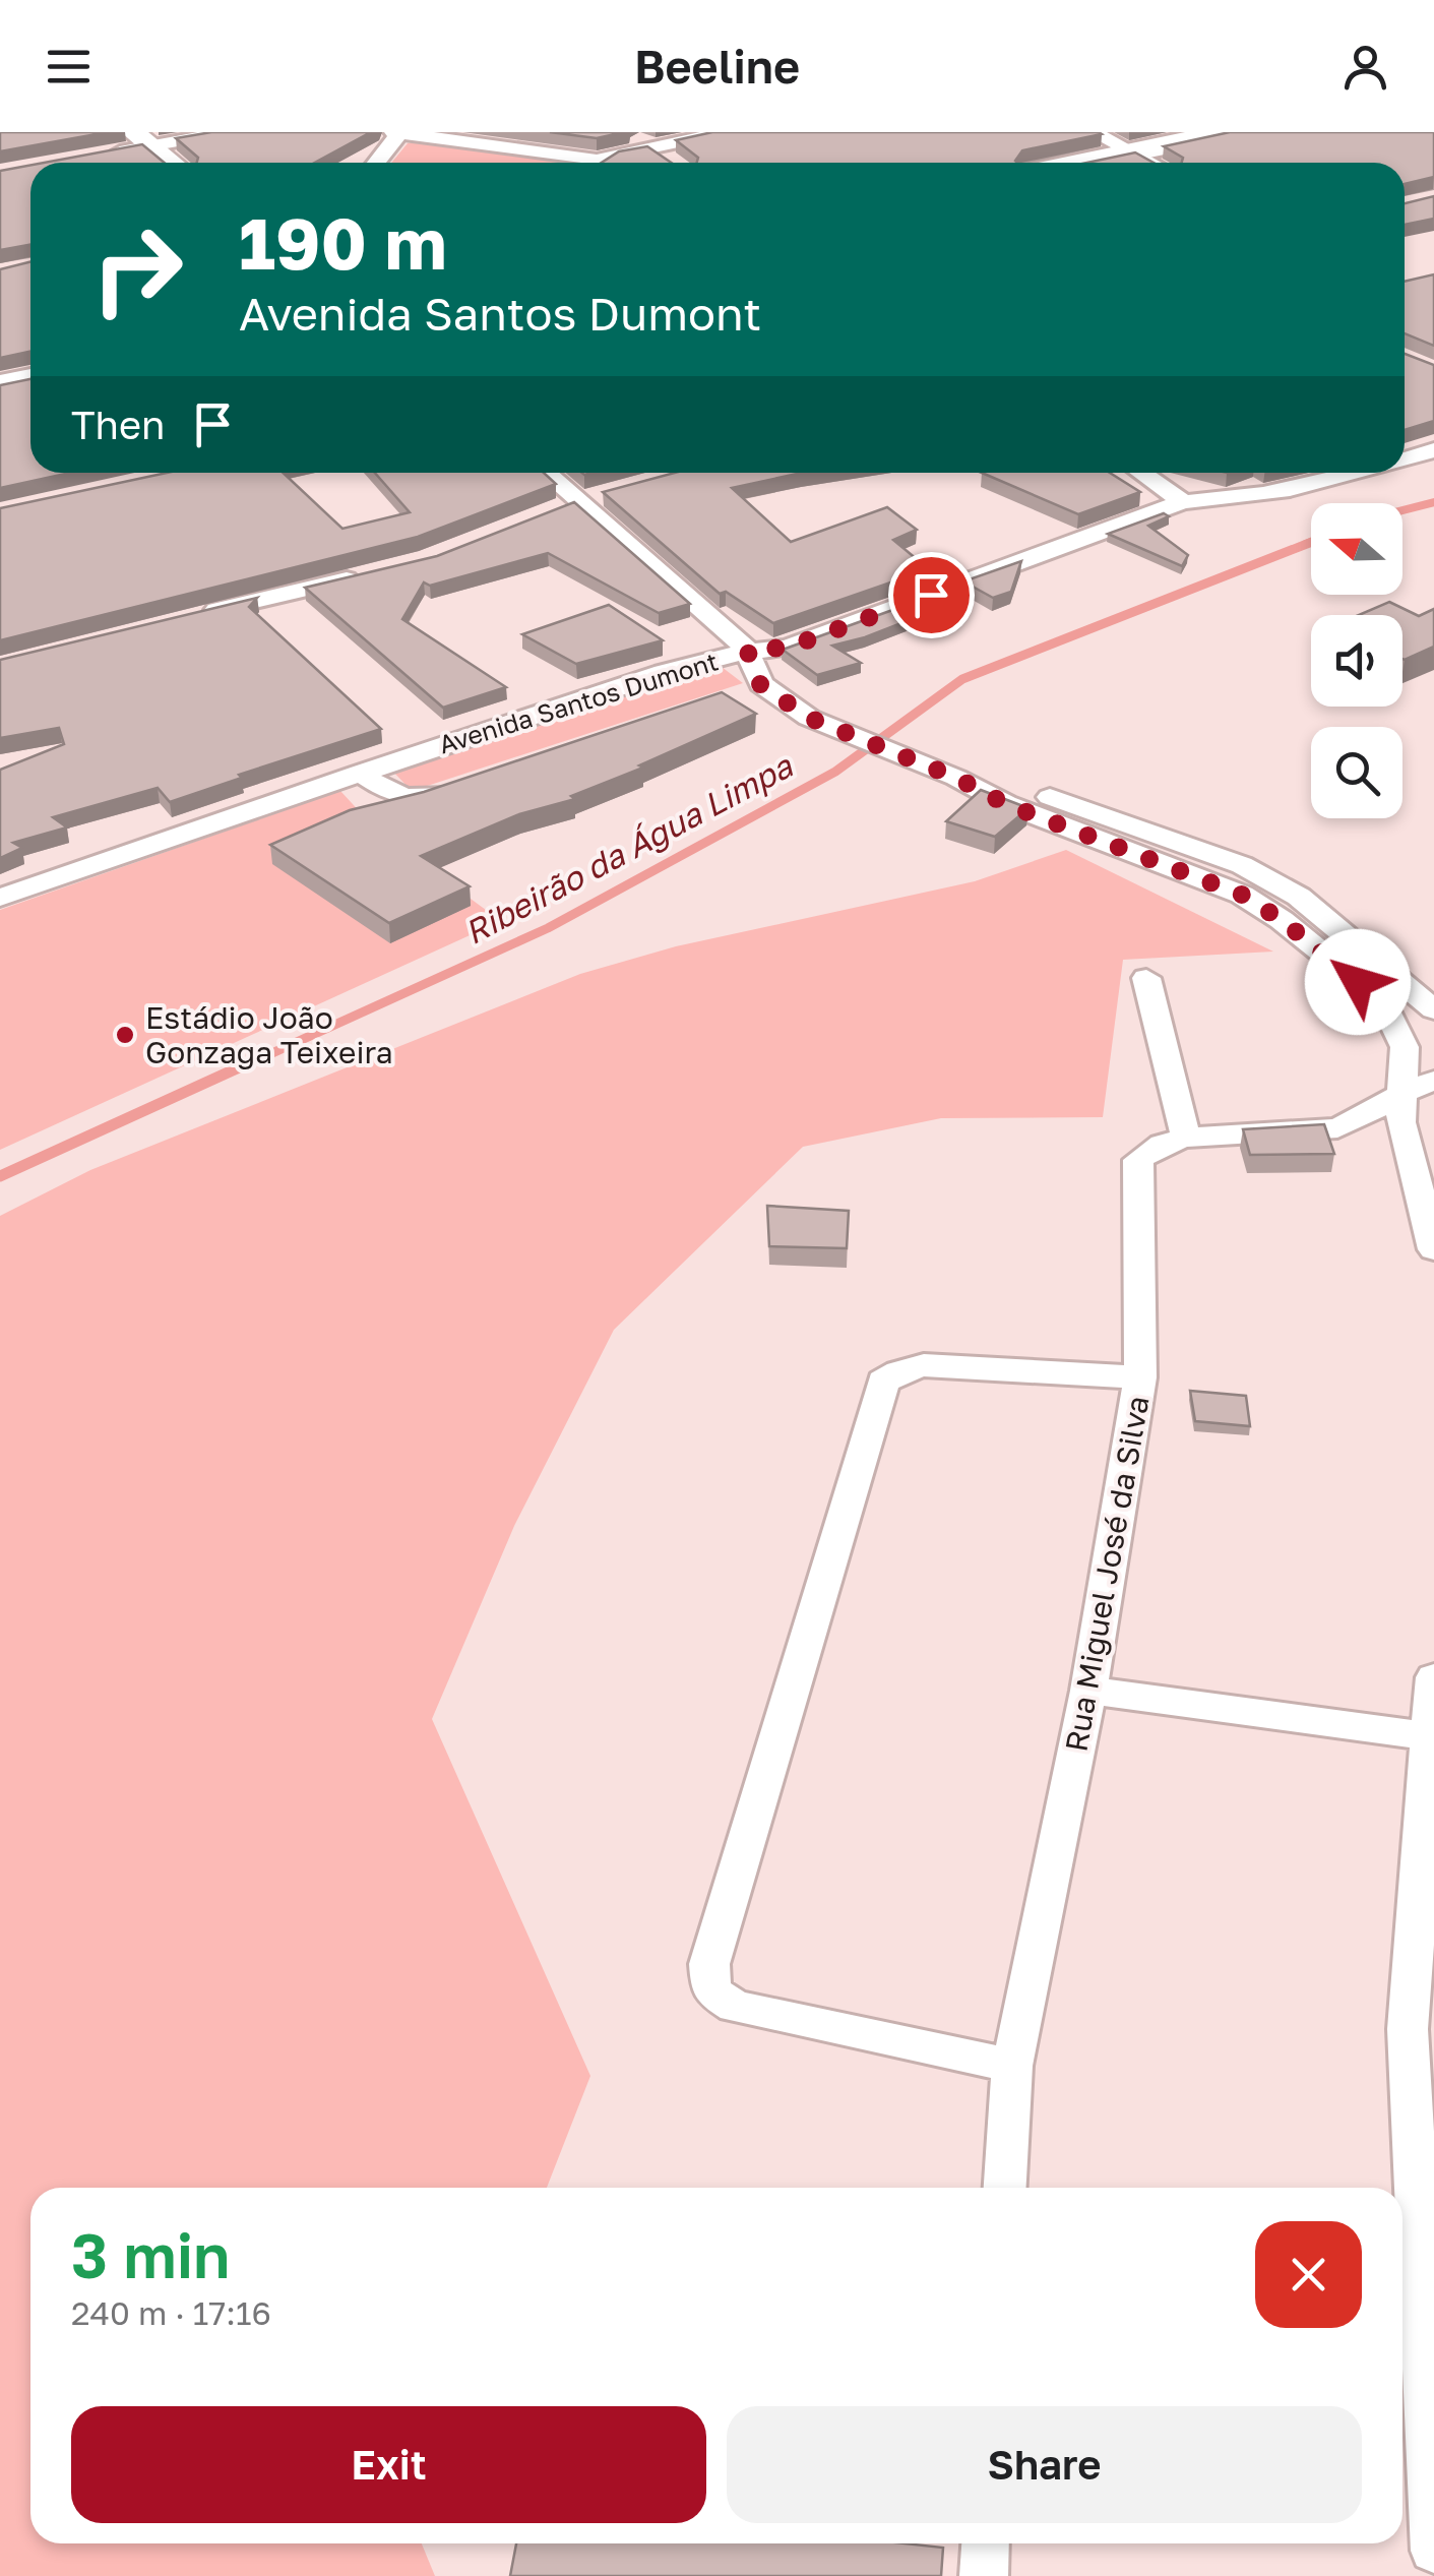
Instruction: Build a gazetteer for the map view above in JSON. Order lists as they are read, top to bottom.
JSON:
{
  "streets": {
    "street": ["Avenida Santos Dumont", "Rua Miguel José da Silva"]
  },
  "water": ["Ribeirão da Água Limpa"],
  "places": ["Estádio João Gonzaga Teixeira"],
  "north": "left",
  "page": {
    "header": "Beeline",
    "turn": ["190 m", "Avenida Santos Dumont"],
    "then": "Then",
    "heading": ["3 min", "240 m · 17:16"],
    "buttons": ["Exit", "Share"]
  }
}
